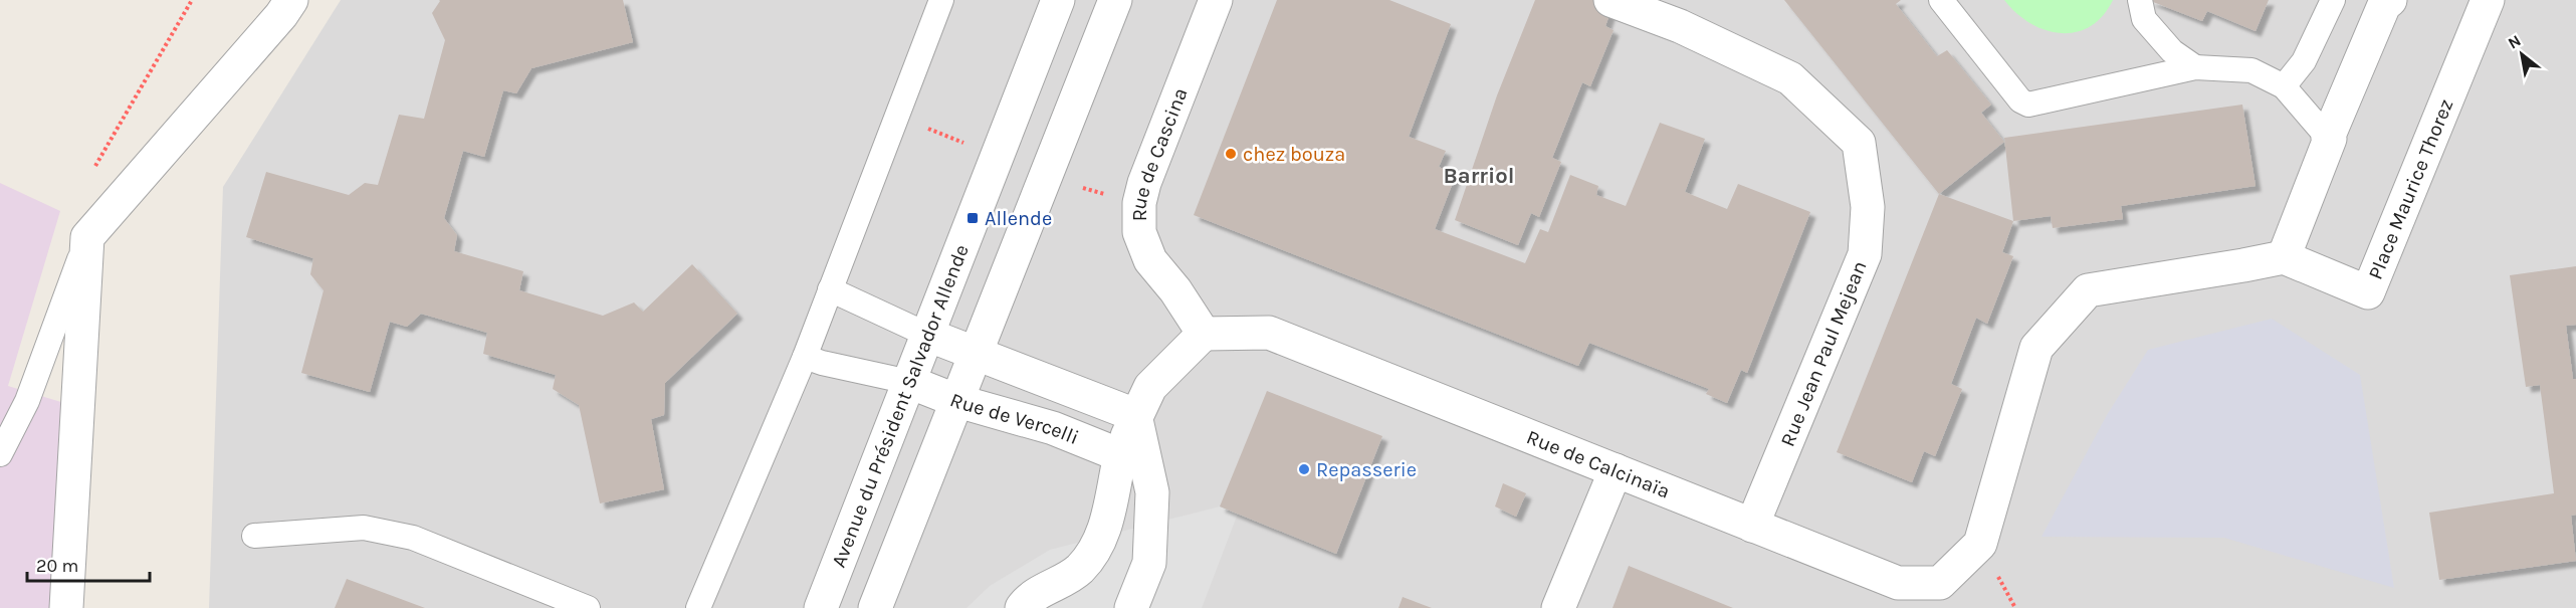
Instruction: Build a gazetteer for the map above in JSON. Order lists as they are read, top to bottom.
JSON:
{
  "streets": {
    "street": [
      "Rue de Cascina",
      "Place Maurice Thorez",
      "Rue Jean Paul Mejean",
      "Avenue du Président Salvador Allende",
      "Rue de Vercelli",
      "Rue de Calcinaïa"
    ]
  },
  "crossings": [
    ["Rue de Cascina", "Rue de Calcinaïa"],
    ["Place Maurice Thorez", "Rue de Calcinaïa"],
    ["Rue Jean Paul Mejean", "Rue de Calcinaïa"],
    ["Avenue du Président Salvador Allende", "Rue de Vercelli"]
  ],
  "districts": ["Barriol"],
  "places": {
    "other": ["chez bouza", "Repasserie"],
    "transit": ["Allende"]
  },
  "scale_bar": "20 m",
  "north": "top left"
}
